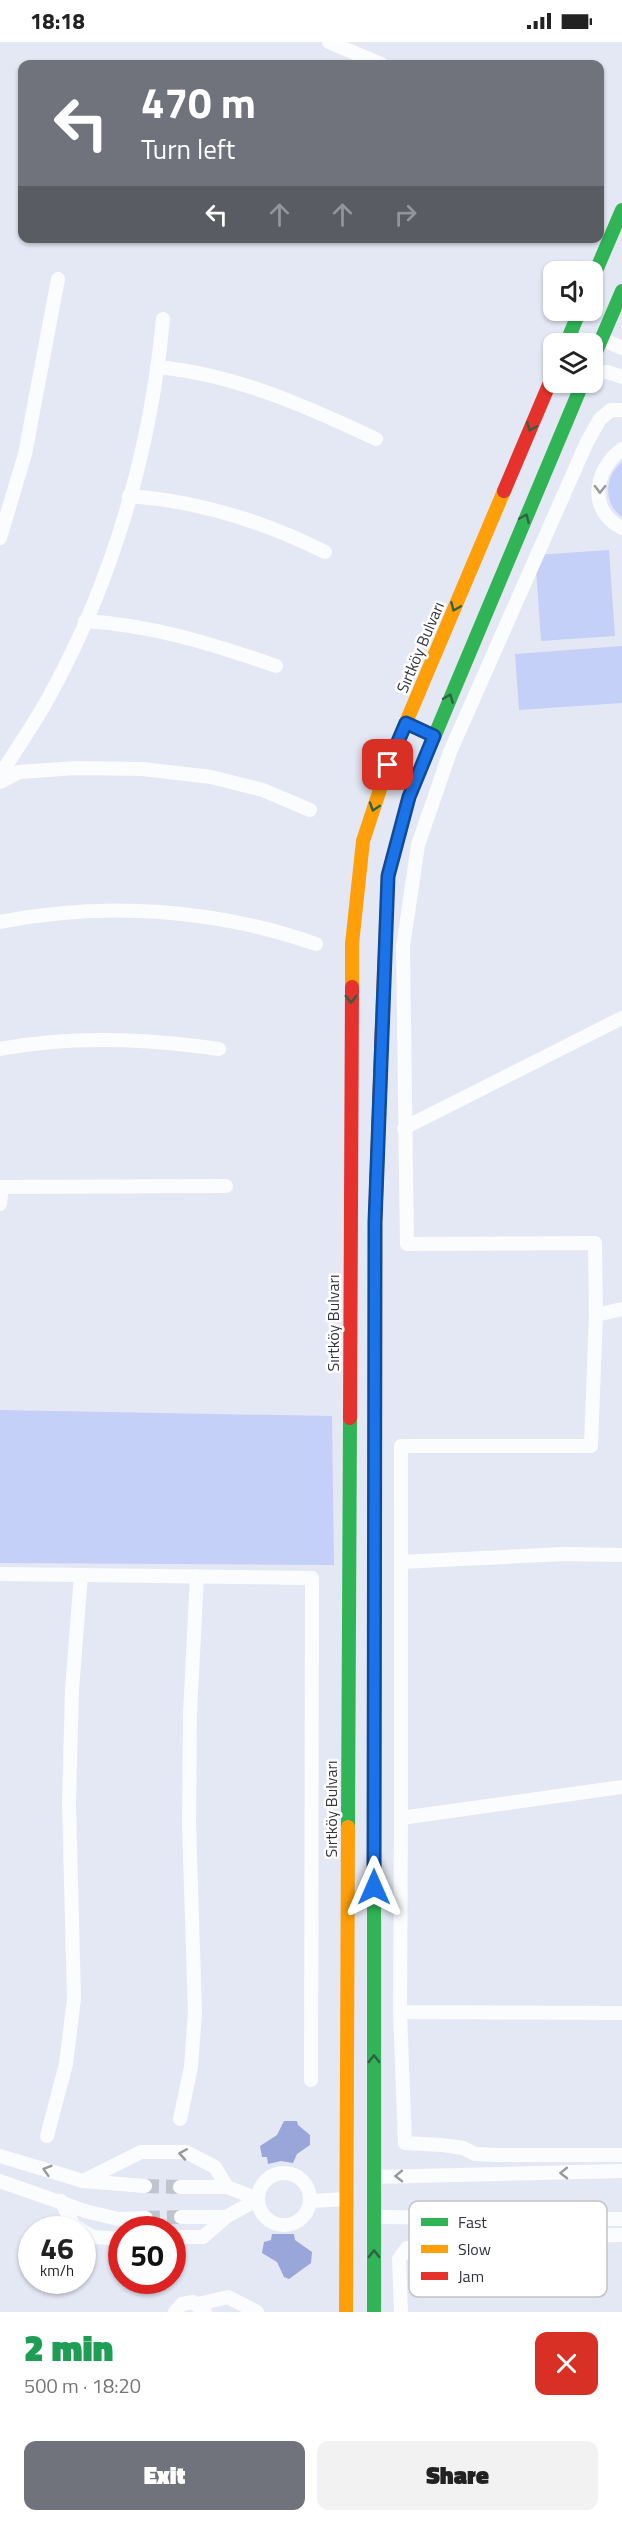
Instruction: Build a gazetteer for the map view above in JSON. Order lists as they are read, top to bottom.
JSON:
{
  "streets": {
    "main road": ["Sırtköy Bulvarı"]
  },
  "legend": ["Fast", "Slow", "Jam"],
  "page": {
    "status": "18:18",
    "turn": ["470 m", "Turn left"],
    "speed": "46 km/h",
    "limit": "50",
    "heading": ["2 min", "500 m · 18:20"],
    "buttons": ["Exit", "Share"]
  }
}
